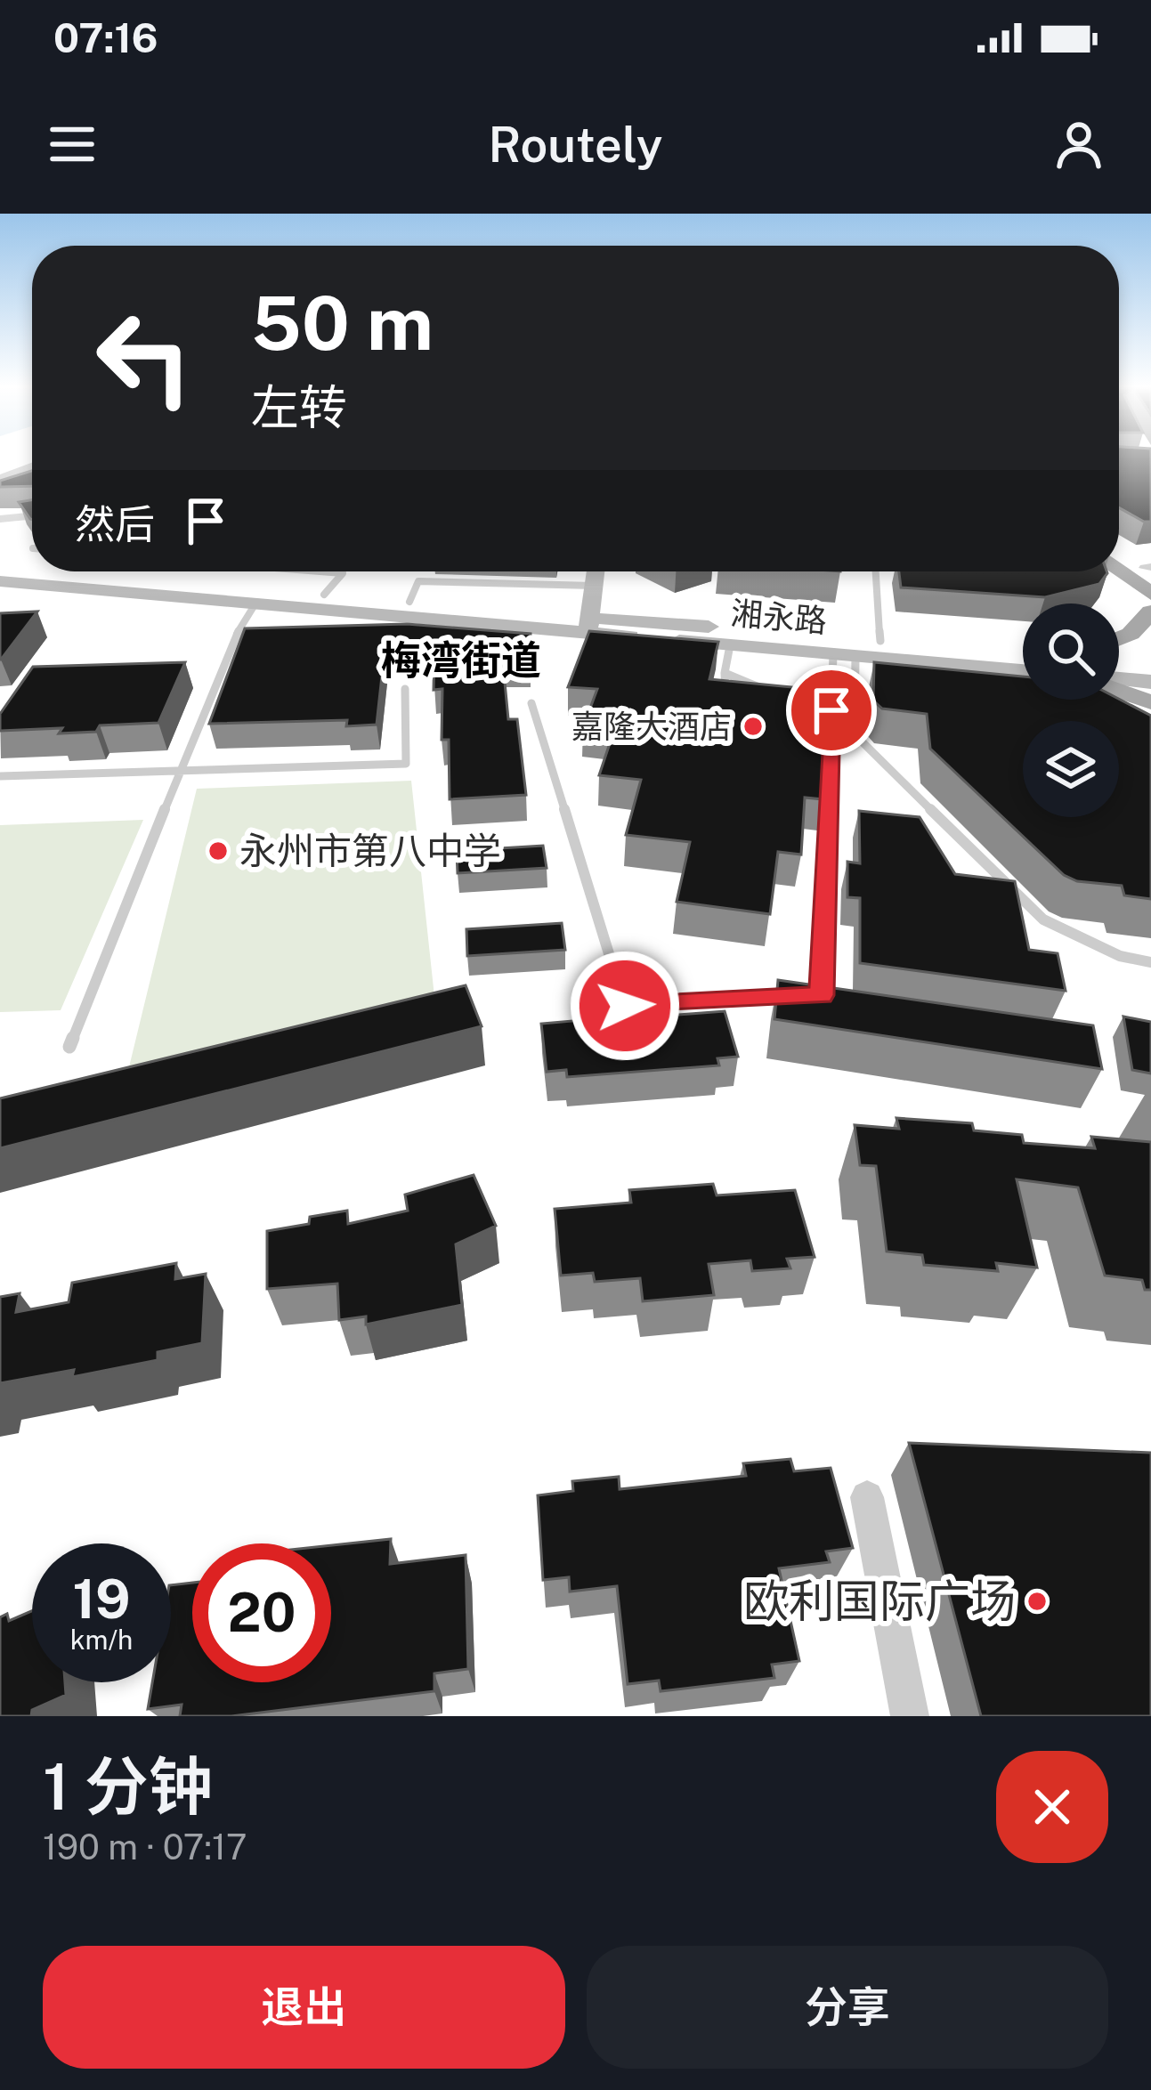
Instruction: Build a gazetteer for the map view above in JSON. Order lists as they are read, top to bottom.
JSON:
{
  "streets": {
    "main road": ["湘永路"]
  },
  "districts": ["梅湾街道"],
  "places": ["嘉隆大酒店", "永州市第八中学", "欧利国际广场"],
  "page": {
    "status": "07:16",
    "header": "Routely",
    "turn": ["50 m", "左转"],
    "then": "然后",
    "speed": "19 km/h",
    "limit": "20",
    "heading": ["1 分钟", "190 m · 07:17"],
    "buttons": ["退出", "分享"]
  }
}
